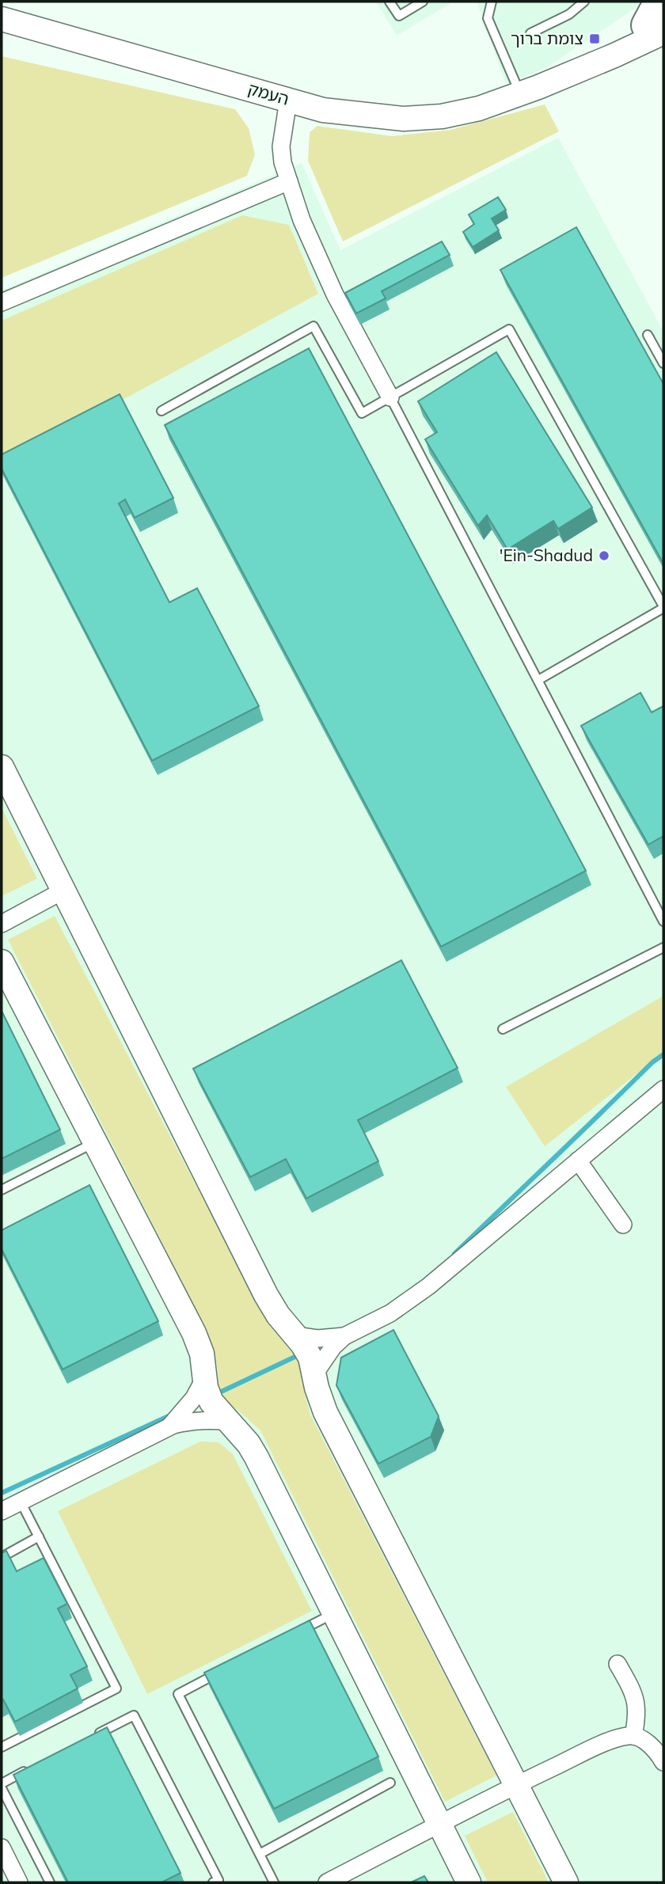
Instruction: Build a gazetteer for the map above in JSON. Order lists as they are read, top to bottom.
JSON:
{
  "streets": {
    "street": ["העמק"]
  },
  "places": {
    "transit": ["צומת ברוך"],
    "other": ["'Ein-Shadud"]
  }
}
